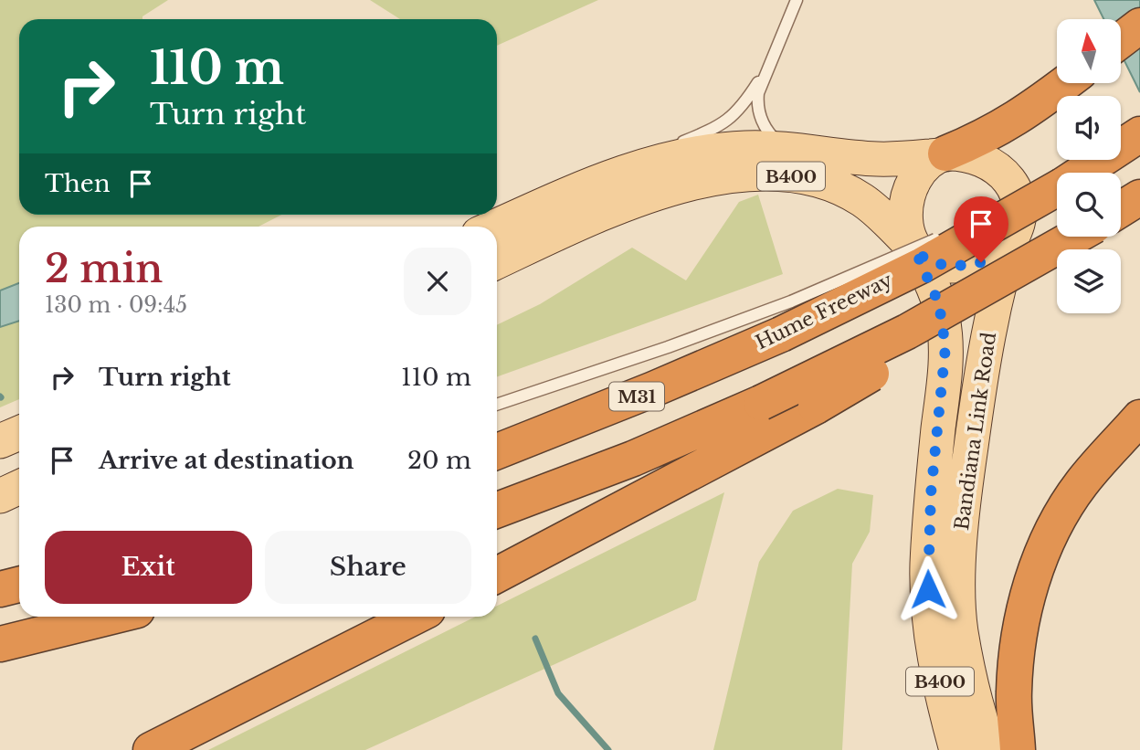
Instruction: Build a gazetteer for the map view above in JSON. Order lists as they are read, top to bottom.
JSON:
{
  "streets": {
    "highway": ["Hume Freeway", "M31"],
    "main road": ["B400", "Bandiana Link Road"]
  },
  "crossings": [
    ["B400", "Bandiana Link Road"]
  ],
  "north": "top",
  "page": {
    "turn": ["110 m", "Turn right"],
    "then": "Then",
    "heading": ["2 min", "130 m · 09:45"],
    "list": [
      {
        "name": "Turn right",
        "value": "110 m"
      },
      {
        "name": "Arrive at destination",
        "value": "20 m"
      }
    ],
    "buttons": ["Exit", "Share"]
  }
}
